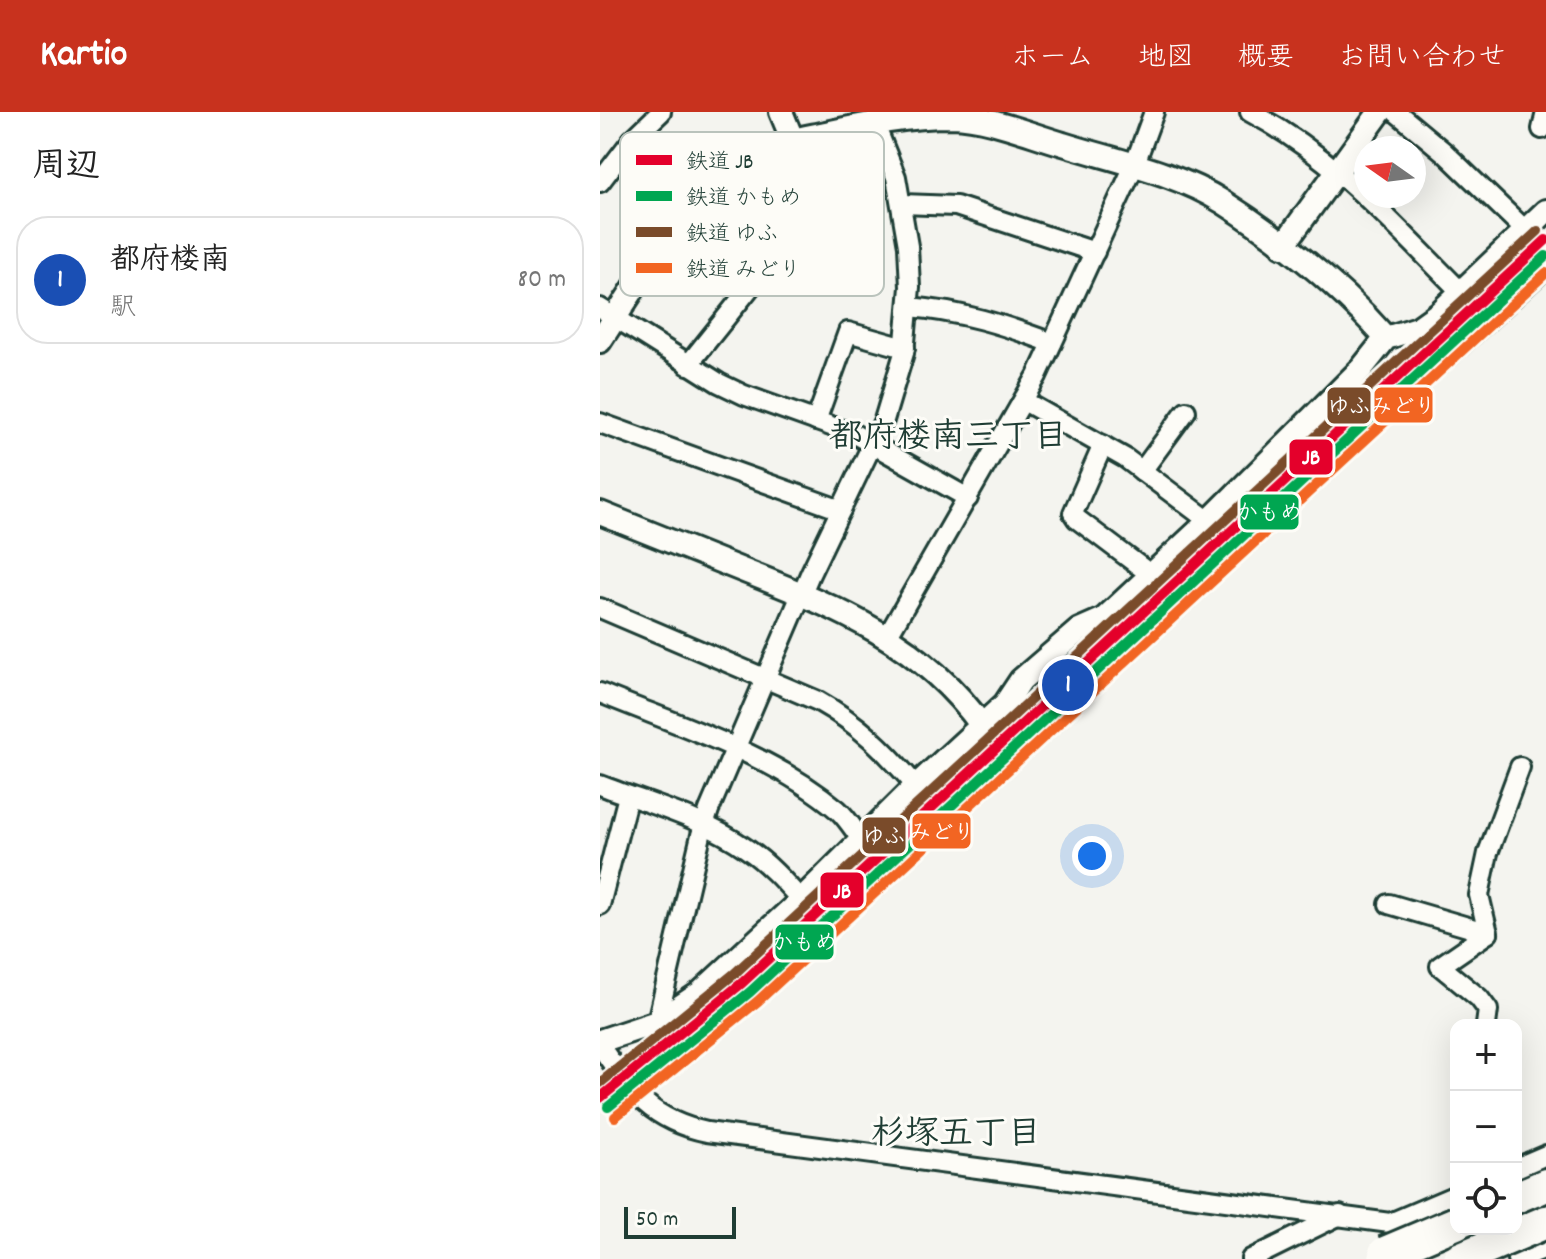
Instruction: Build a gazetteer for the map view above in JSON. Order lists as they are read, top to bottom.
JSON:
{
  "districts": ["都府楼南三丁目", "杉塚五丁目"],
  "lines": [
    "rail line ゆふ",
    "rail line JB",
    "rail line かもめ",
    "rail line みどり"
  ],
  "legend": [
    "鉄道 JB",
    "鉄道 かもめ",
    "鉄道 ゆふ",
    "鉄道 みどり"
  ],
  "scale_bar": "50 m",
  "north": "left",
  "page": {
    "header": "Kartio",
    "nav": [
      "ホーム",
      "地図",
      "概要",
      "お問い合わせ"
    ],
    "heading": "周辺",
    "list": [
      {
        "mark": "1",
        "name": "都府楼南",
        "note": "駅",
        "value": "80 m"
      }
    ],
    "pins": "1",
    "map_buttons": ["+", "−"],
    "scale": "50 m"
  }
}
